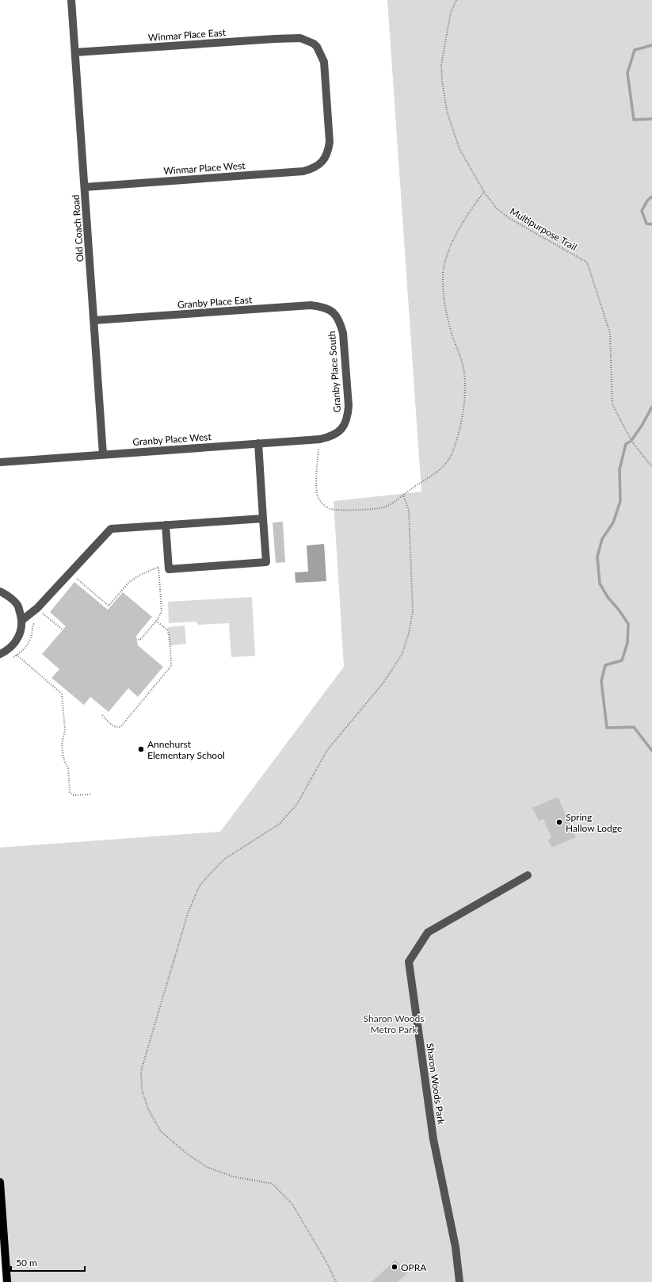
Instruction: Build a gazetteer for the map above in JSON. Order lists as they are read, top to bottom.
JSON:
{
  "streets": {
    "street": [
      "Winmar Place East",
      "Winmar Place West",
      "Old Coach Road",
      "Granby Place East",
      "Granby Place South",
      "Granby Place West",
      "Sharon Woods Park"
    ],
    "path": ["Multipurpose Trail"]
  },
  "crossings": [
    ["Winmar Place East", "Winmar Place West"],
    ["Winmar Place East", "Old Coach Road"],
    ["Winmar Place West", "Old Coach Road"],
    ["Old Coach Road", "Granby Place East"],
    ["Old Coach Road", "Granby Place West"],
    ["Granby Place East", "Granby Place South"],
    ["Granby Place South", "Granby Place West"]
  ],
  "parks": ["Sharon Woods Metro Park"],
  "places": ["Annehurst Elementary School", "Spring Hallow Lodge", "OPRA"],
  "scale_bar": "50 m"
}
